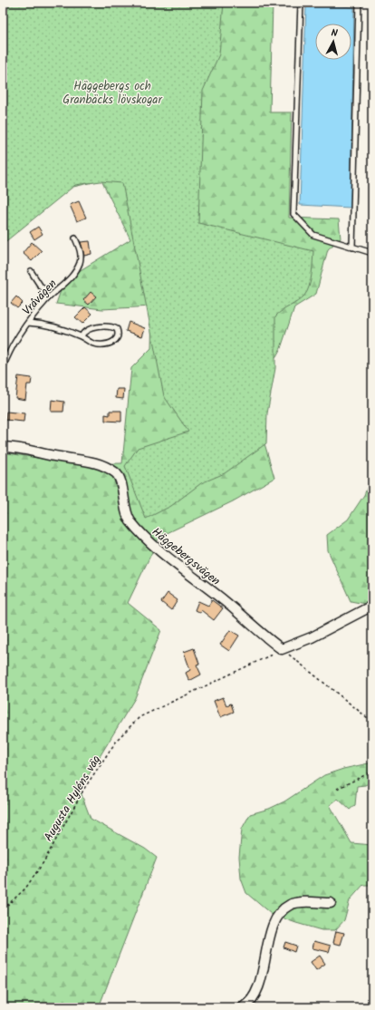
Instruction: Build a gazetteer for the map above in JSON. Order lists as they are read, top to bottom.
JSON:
{
  "streets": {
    "street": ["Häggebergsvägen"],
    "lane": ["Vråvägen"],
    "path": ["Augusta Hyléns väg"]
  },
  "crossings": [
    ["Häggebergsvägen", "Augusta Hyléns väg"]
  ],
  "parks": ["Häggebergs och Granbäcks lövskogar"],
  "north": "top"
}
